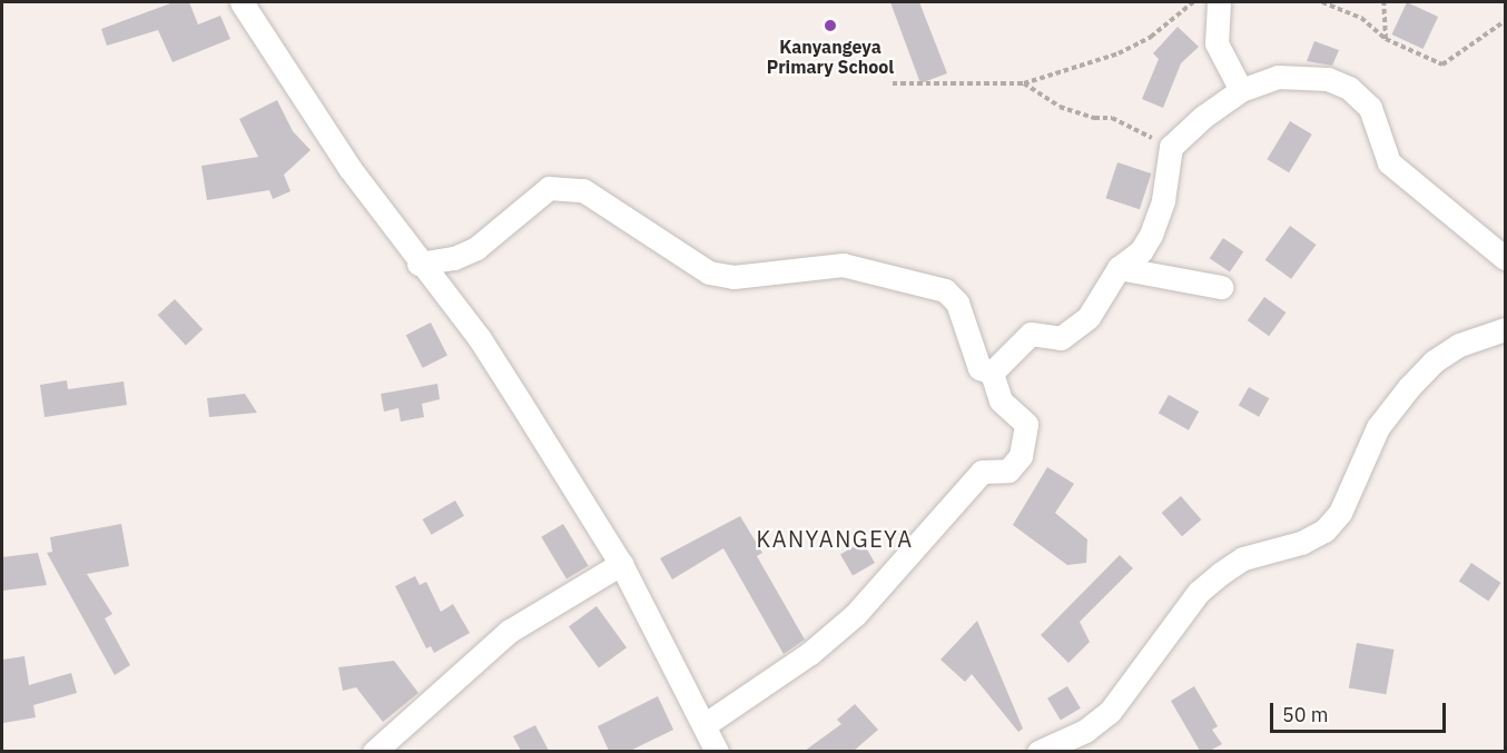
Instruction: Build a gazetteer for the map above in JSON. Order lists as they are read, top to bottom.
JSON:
{
  "districts": ["KANYANGEYA"],
  "places": ["Kanyangeya Primary School"],
  "scale_bar": "50 m"
}
